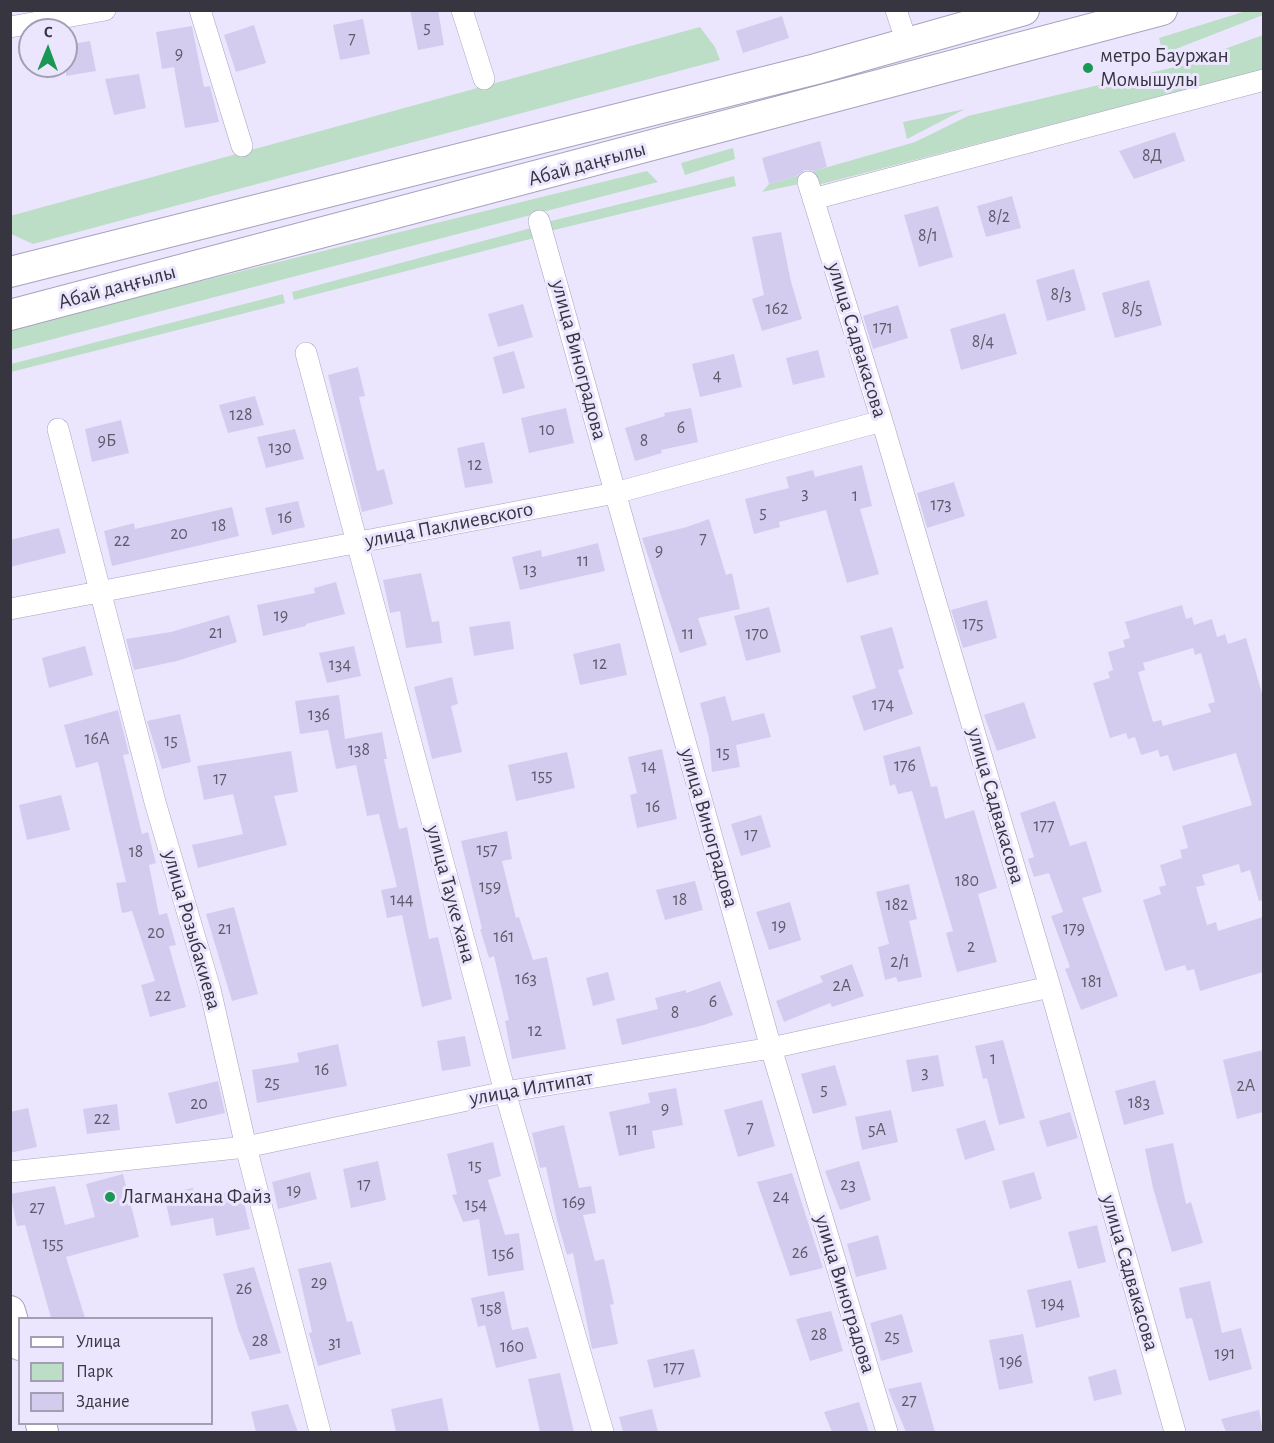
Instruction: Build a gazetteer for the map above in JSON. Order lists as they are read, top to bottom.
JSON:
{
  "streets": {
    "main road": ["Абай даңғылы"],
    "street": [
      "улица Садвакасова",
      "улица Виноградова",
      "улица Паклиевского",
      "улица Тауке хана",
      "улица Розыбакиева",
      "улица Илтипат"
    ]
  },
  "crossings": [
    ["улица Садвакасова", "улица Паклиевского"],
    ["улица Садвакасова", "улица Илтипат"],
    ["улица Виноградова", "улица Паклиевского"],
    ["улица Виноградова", "улица Илтипат"],
    ["улица Паклиевского", "улица Тауке хана"],
    ["улица Паклиевского", "улица Розыбакиева"],
    ["улица Тауке хана", "улица Илтипат"],
    ["улица Розыбакиева", "улица Илтипат"]
  ],
  "places": ["метро Бауржан Момышулы", "Лагманхана Файз"],
  "house_numbers": [
    "5",
    "7",
    "9",
    "8Д",
    "8/2",
    "8/1",
    "8/3",
    "162",
    "8/5",
    "171",
    "8/4",
    "4",
    "128",
    "6",
    "10",
    "9Б",
    "8",
    "130",
    "12",
    "3",
    "1",
    "173",
    "5",
    "16",
    "18",
    "20",
    "7",
    "22",
    "9",
    "11",
    "13",
    "19",
    "175",
    "21",
    "11",
    "170",
    "12",
    "134",
    "174",
    "136",
    "16А",
    "15",
    "138",
    "15",
    "176",
    "14",
    "155",
    "17",
    "16",
    "177",
    "17",
    "157",
    "18",
    "180",
    "159",
    "144",
    "18",
    "182",
    "19",
    "21",
    "179",
    "20",
    "161",
    "2",
    "2/1",
    "163",
    "181",
    "2А",
    "22",
    "6",
    "8",
    "12",
    "1",
    "16",
    "3",
    "25",
    "2А",
    "5",
    "183",
    "20",
    "9",
    "22",
    "7",
    "11",
    "5А",
    "15",
    "17",
    "23",
    "19",
    "24",
    "169",
    "154",
    "27",
    "155",
    "26",
    "156",
    "29",
    "26",
    "194",
    "158",
    "28",
    "25",
    "28",
    "31",
    "160",
    "191",
    "196",
    "177",
    "27"
  ],
  "legend": ["Улица", "Парк", "Здание"],
  "north": "top"
}
